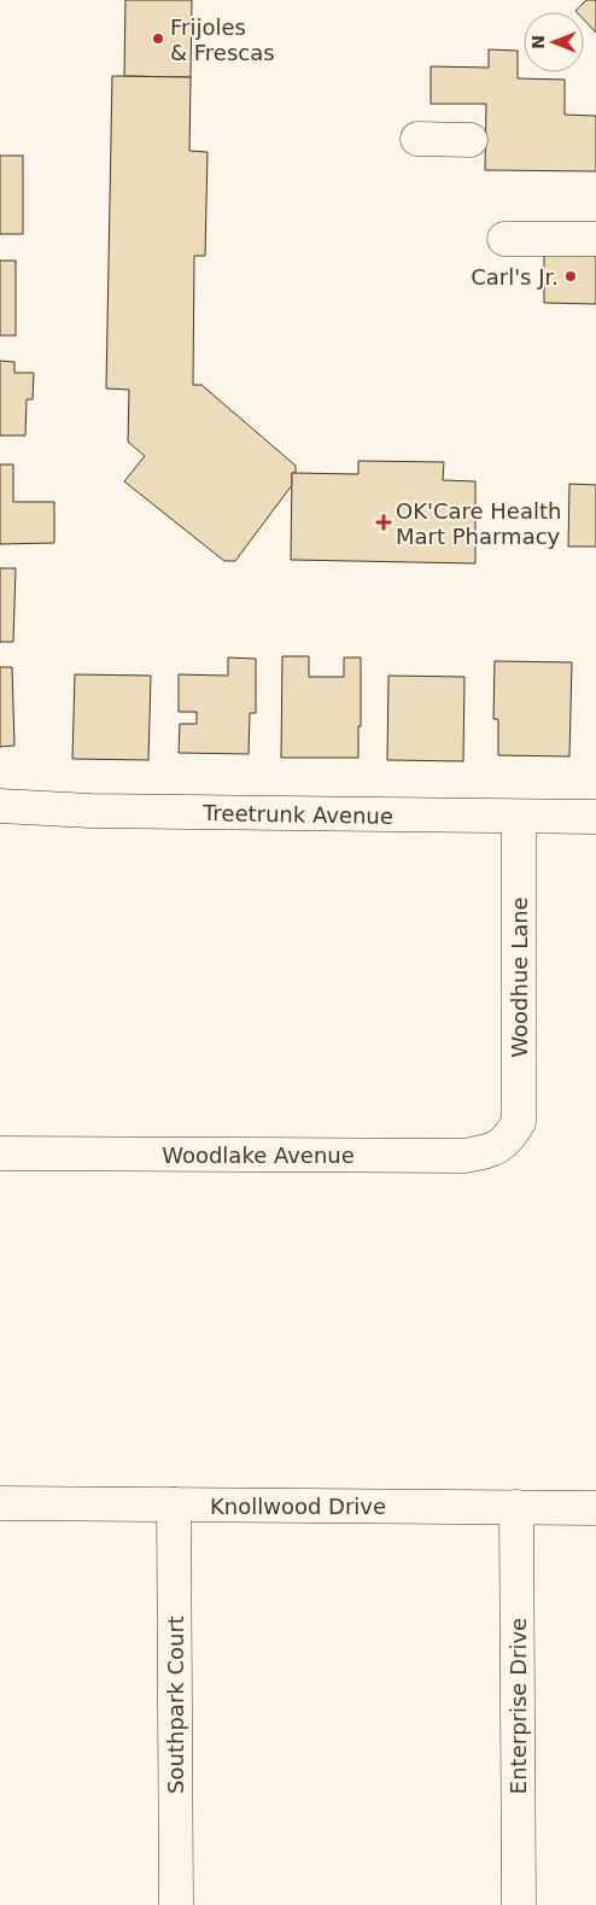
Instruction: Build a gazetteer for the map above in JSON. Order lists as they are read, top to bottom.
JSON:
{
  "streets": {
    "street": [
      "Treetrunk Avenue",
      "Woodhue Lane",
      "Woodlake Avenue",
      "Knollwood Drive",
      "Southpark Court",
      "Enterprise Drive"
    ]
  },
  "crossings": [
    ["Treetrunk Avenue", "Woodhue Lane"],
    ["Woodhue Lane", "Woodlake Avenue"],
    ["Knollwood Drive", "Southpark Court"],
    ["Knollwood Drive", "Enterprise Drive"]
  ],
  "places": {
    "other": ["Frijoles & Frescas", "Carl's Jr."],
    "health": ["OK'Care Health Mart Pharmacy"]
  },
  "north": "left"
}
